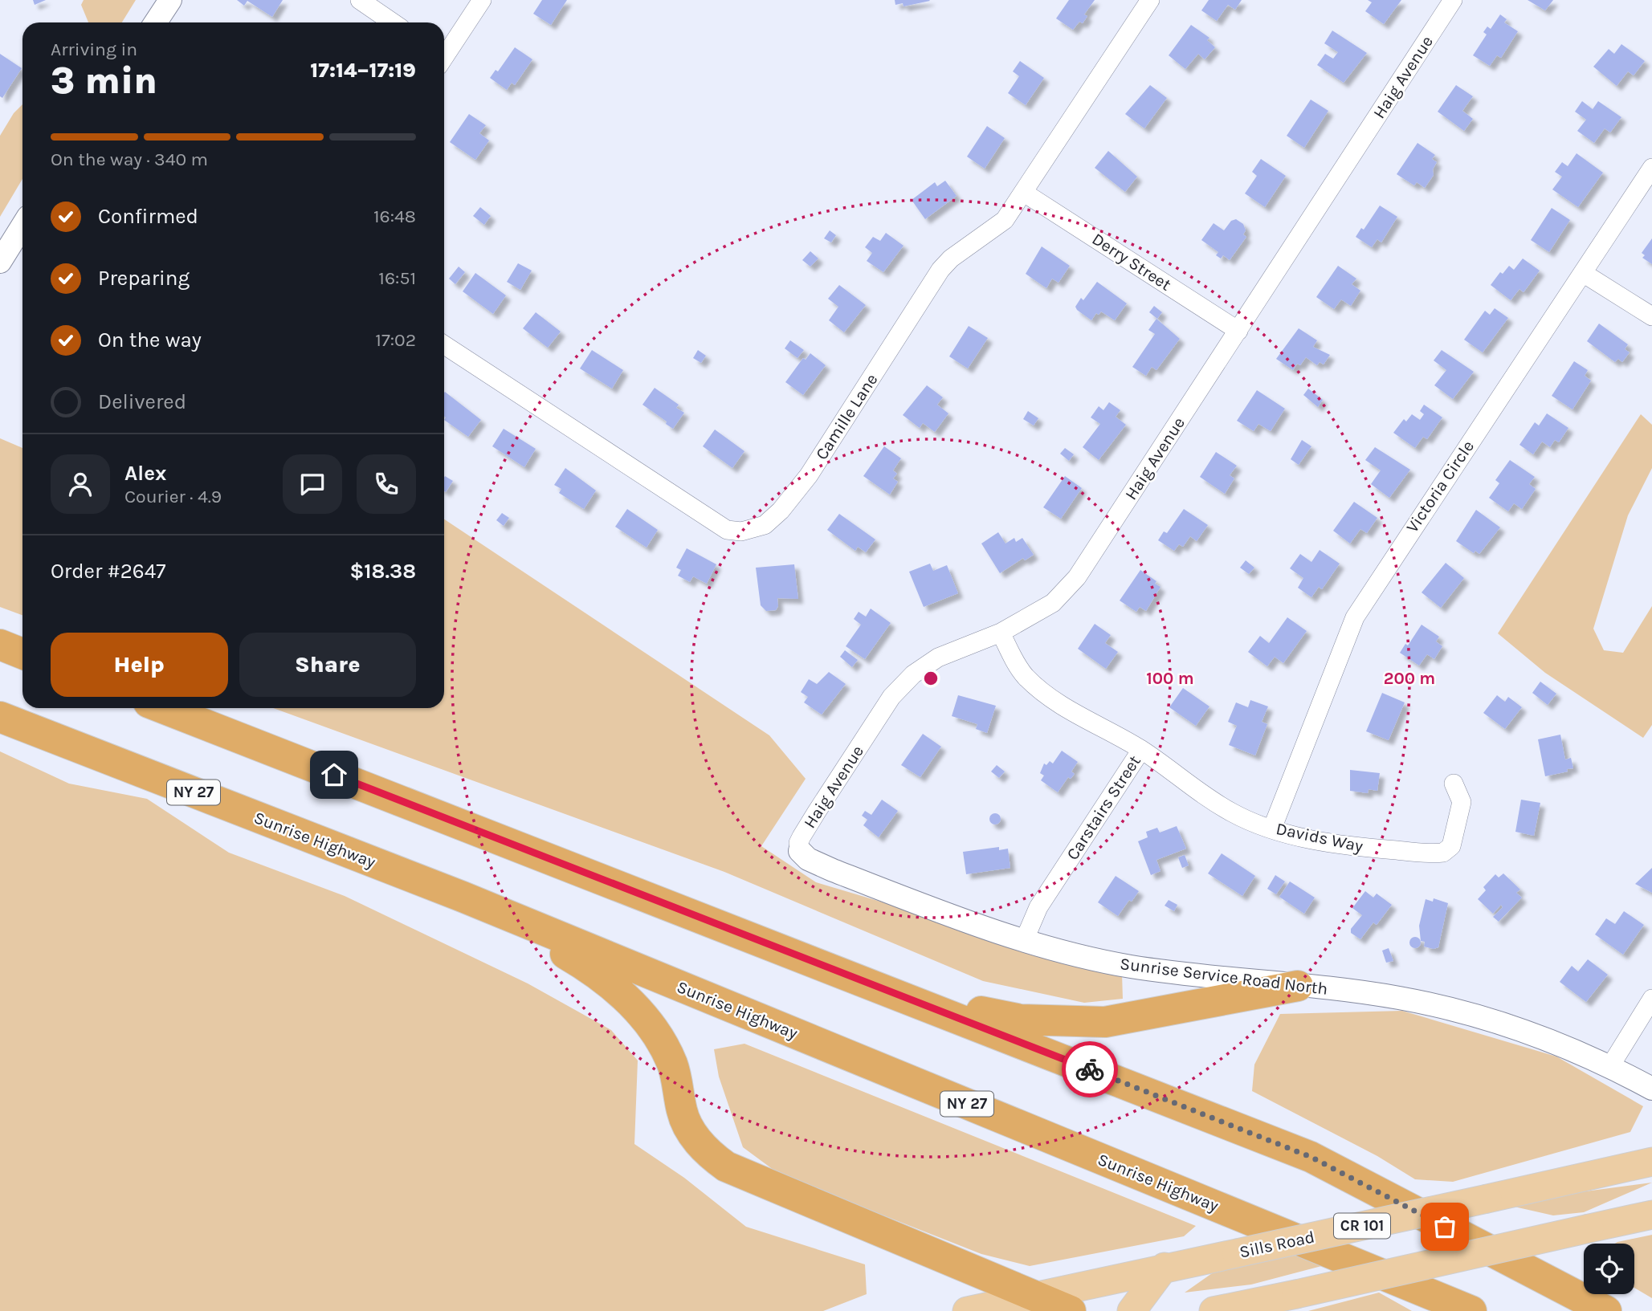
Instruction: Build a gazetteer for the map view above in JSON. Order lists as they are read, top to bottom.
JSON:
{
  "streets": {
    "highway": ["NY 27", "Sunrise Highway"],
    "main road": ["CR 101", "Sills Road"],
    "street": [
      "Haig Avenue",
      "Derry Street",
      "Camille Lane",
      "Victoria Circle",
      "Carstairs Street",
      "Davids Way",
      "Sunrise Service Road North"
    ]
  },
  "crossings": [
    ["Haig Avenue", "Derry Street"],
    ["Haig Avenue", "Carstairs Street"],
    ["Haig Avenue", "Sunrise Service Road North"],
    ["Derry Street", "Camille Lane"],
    ["Victoria Circle", "Davids Way"],
    ["Carstairs Street", "Davids Way"],
    ["Carstairs Street", "Sunrise Service Road North"]
  ],
  "page": {
    "heading": ["3 min", "Arriving in", "17:14–17:19"],
    "panel": [
      "Alex",
      "Courier · 4.9",
      "Order #2647",
      "$18.38"
    ],
    "bar": "On the way · 340 m",
    "list": [
      ["Confirmed", "16:48"],
      ["Preparing", "16:51"],
      ["On the way", "17:02"],
      "Delivered"
    ],
    "buttons": ["Help", "Share"]
  },
  "rings": ["100 m", "200 m"]
}
